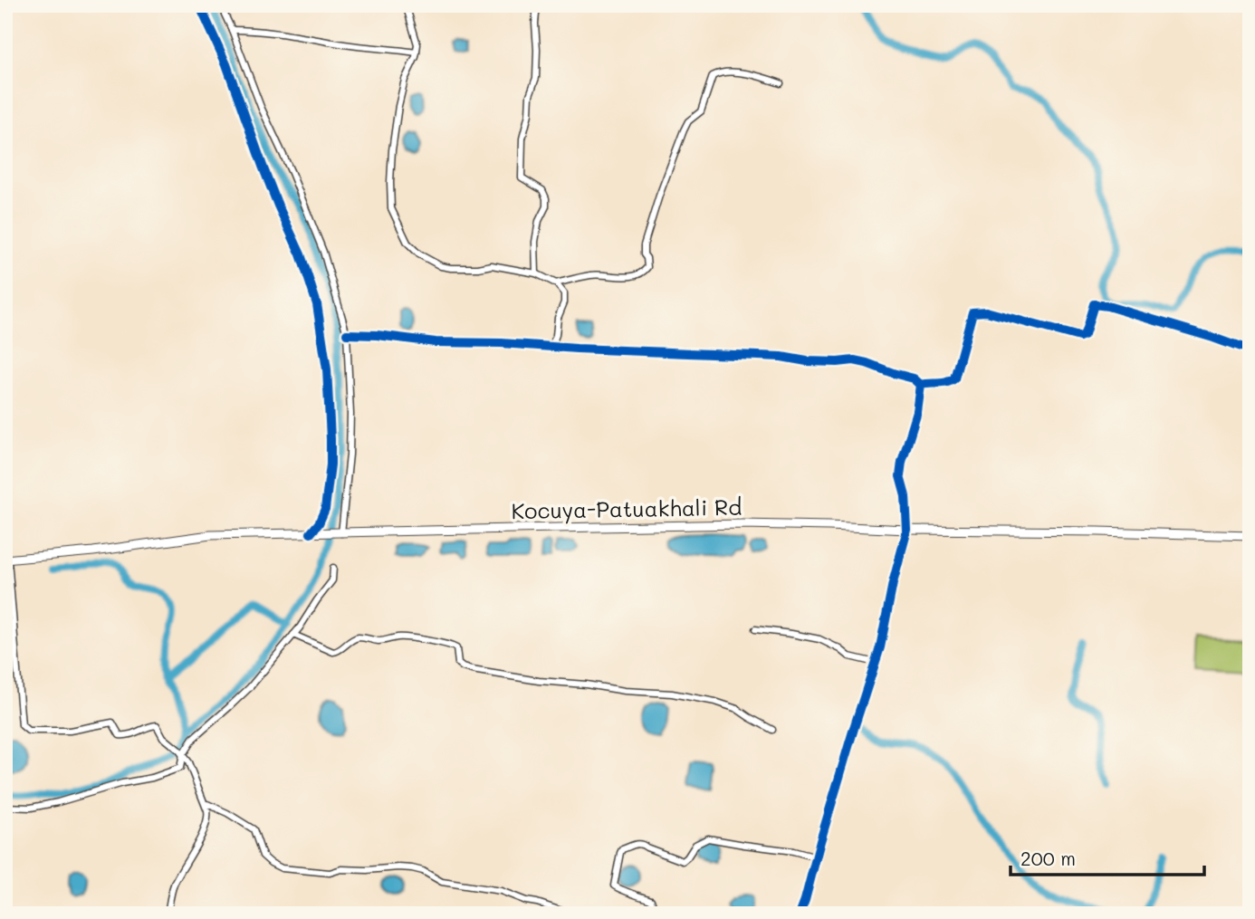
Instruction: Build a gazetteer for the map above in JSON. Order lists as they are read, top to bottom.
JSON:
{
  "streets": {
    "main road": ["Kocuya-Patuakhali Rd"]
  },
  "scale_bar": "200 m"
}
